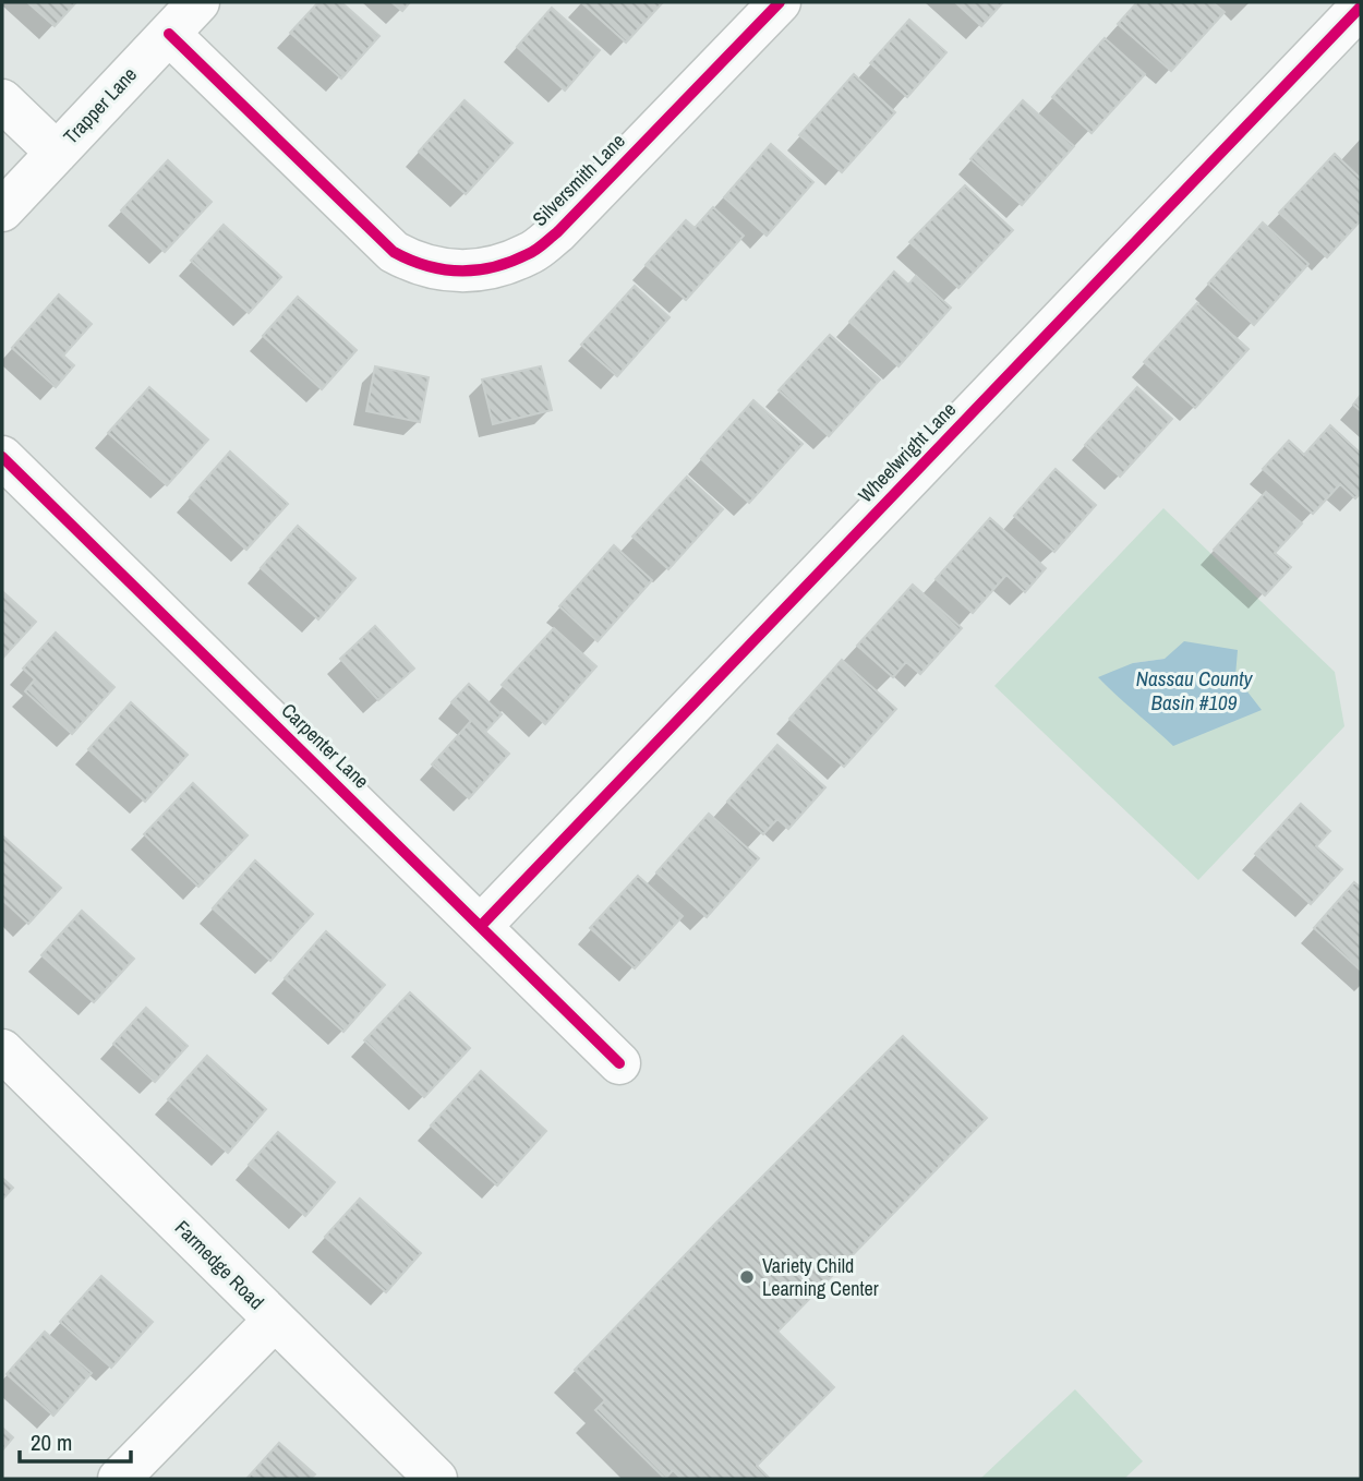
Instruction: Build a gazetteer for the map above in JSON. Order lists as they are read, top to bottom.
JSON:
{
  "streets": {
    "street": [
      "Trapper Lane",
      "Silversmith Lane",
      "Wheelwright Lane",
      "Carpenter Lane",
      "Farmedge Road"
    ]
  },
  "crossings": [
    ["Trapper Lane", "Silversmith Lane"],
    ["Wheelwright Lane", "Carpenter Lane"]
  ],
  "water": ["Nassau County Basin #109"],
  "places": ["Variety Child Learning Center"],
  "scale_bar": "20 m"
}
